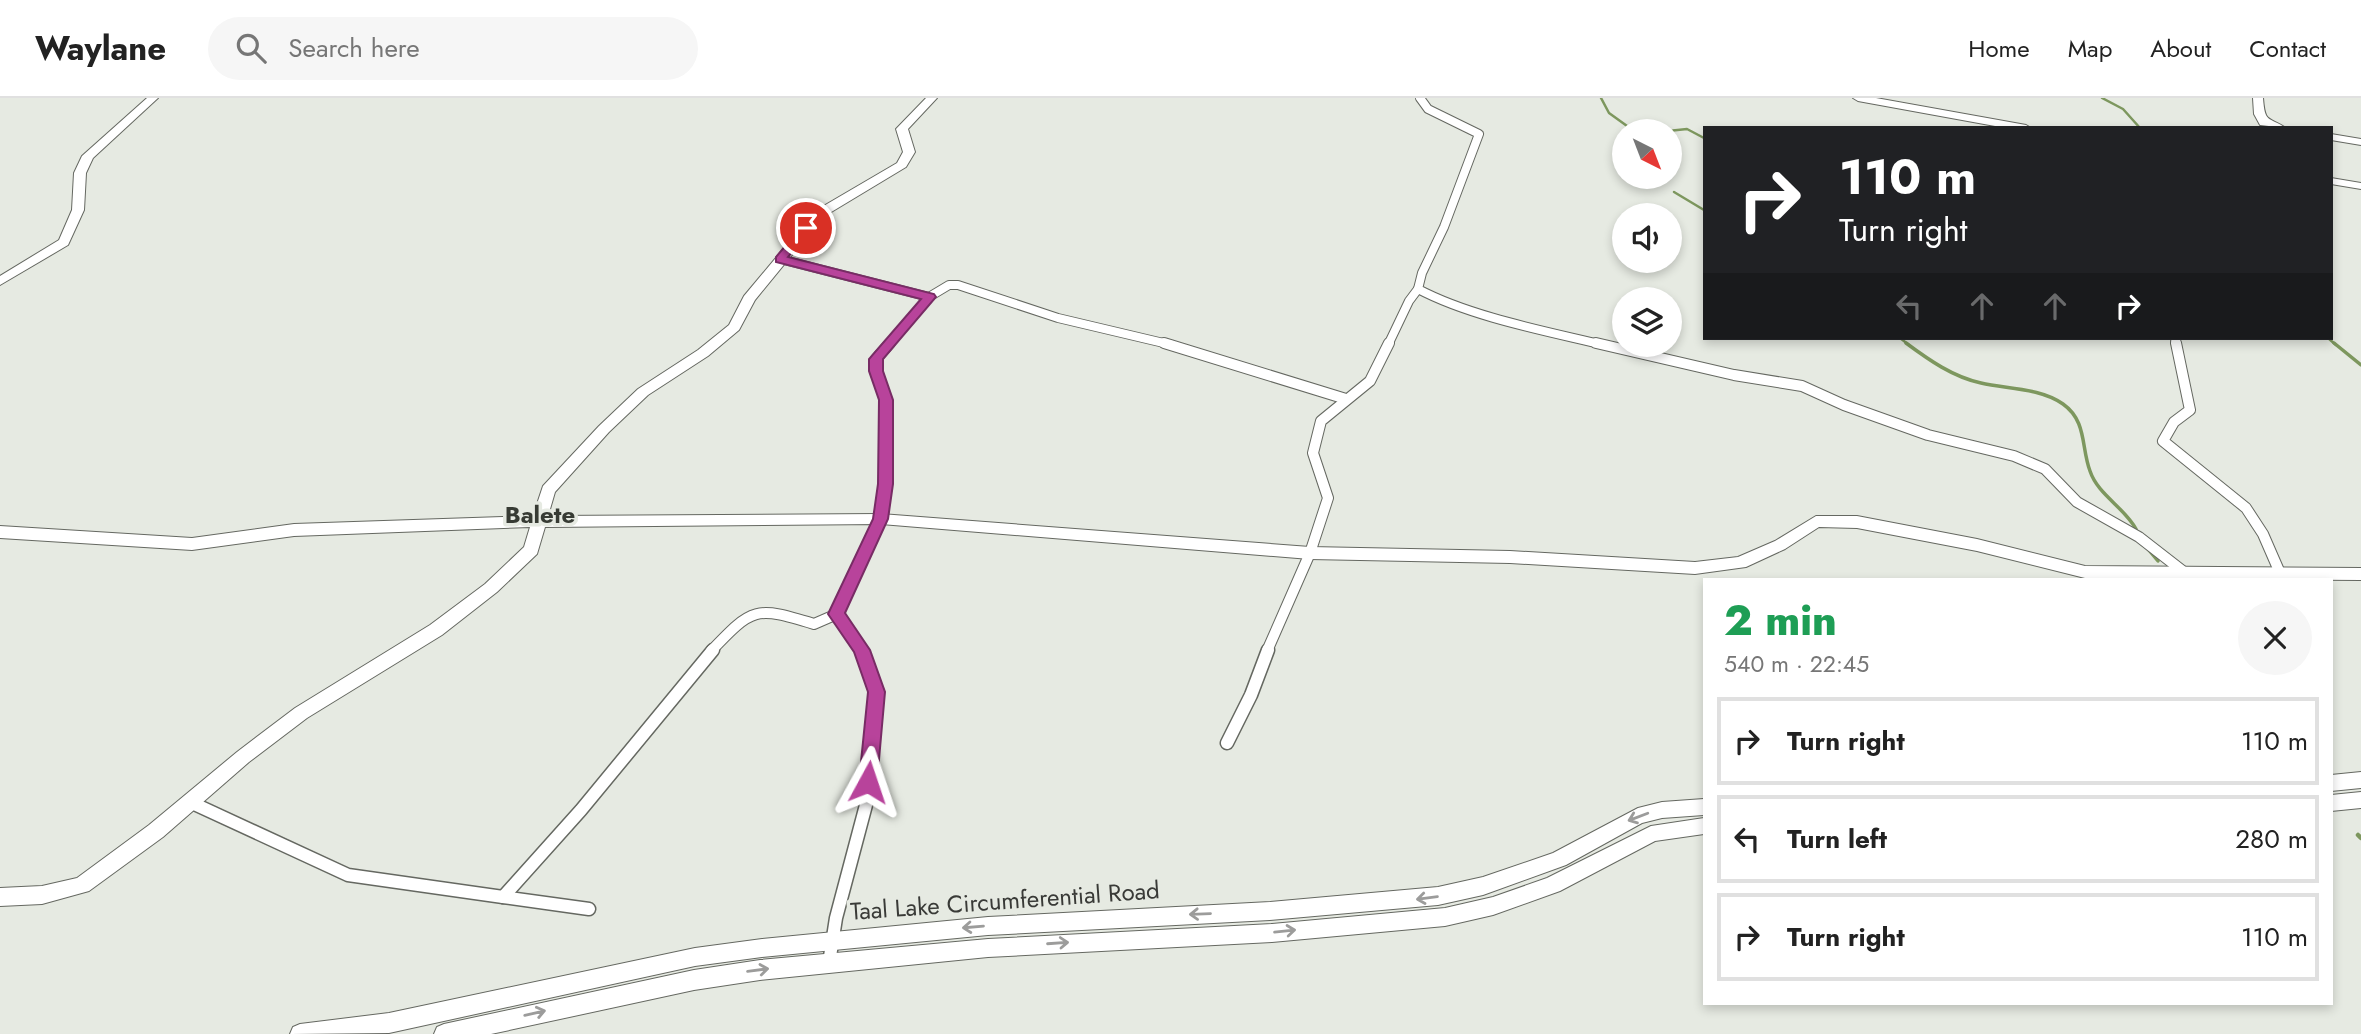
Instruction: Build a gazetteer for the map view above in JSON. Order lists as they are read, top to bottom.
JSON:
{
  "streets": {
    "street": ["Taal Lake Circumferential Road"]
  },
  "districts": ["Balete"],
  "north": "bottom right",
  "page": {
    "header": "Waylane",
    "search": "Search here",
    "nav": [
      "Home",
      "Map",
      "About",
      "Contact"
    ],
    "turn": ["110 m", "Turn right"],
    "heading": ["2 min", "540 m · 22:45"],
    "list": [
      {
        "name": "Turn right",
        "value": "110 m"
      },
      {
        "name": "Turn left",
        "value": "280 m"
      },
      {
        "name": "Turn right",
        "value": "110 m"
      }
    ]
  }
}
